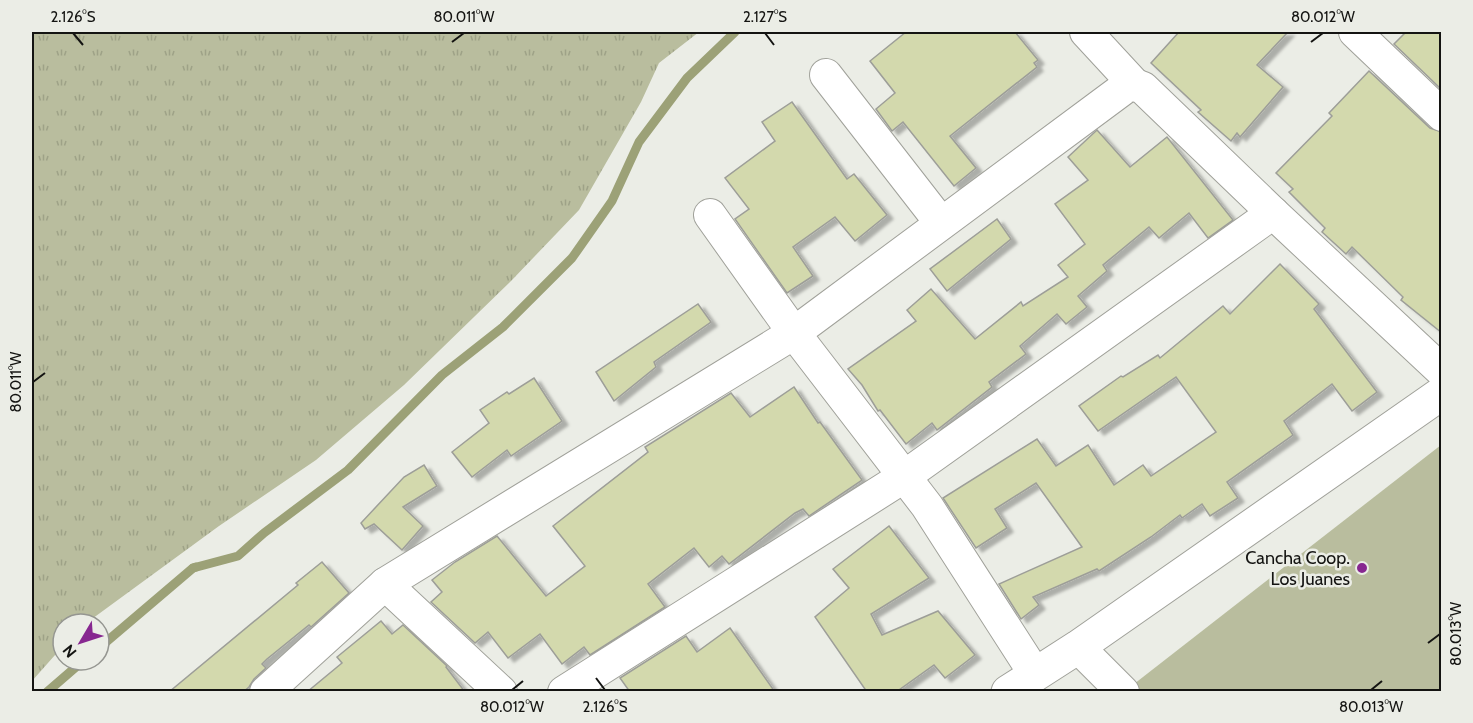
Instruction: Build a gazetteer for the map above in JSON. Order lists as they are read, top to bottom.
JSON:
{
  "places": ["Cancha Coop. Los Juanes"],
  "north": "bottom left",
  "coordinates": [
    "2.126°S",
    "80.011°W",
    "2.127°S",
    "80.012°W",
    "80.013°W"
  ]
}
